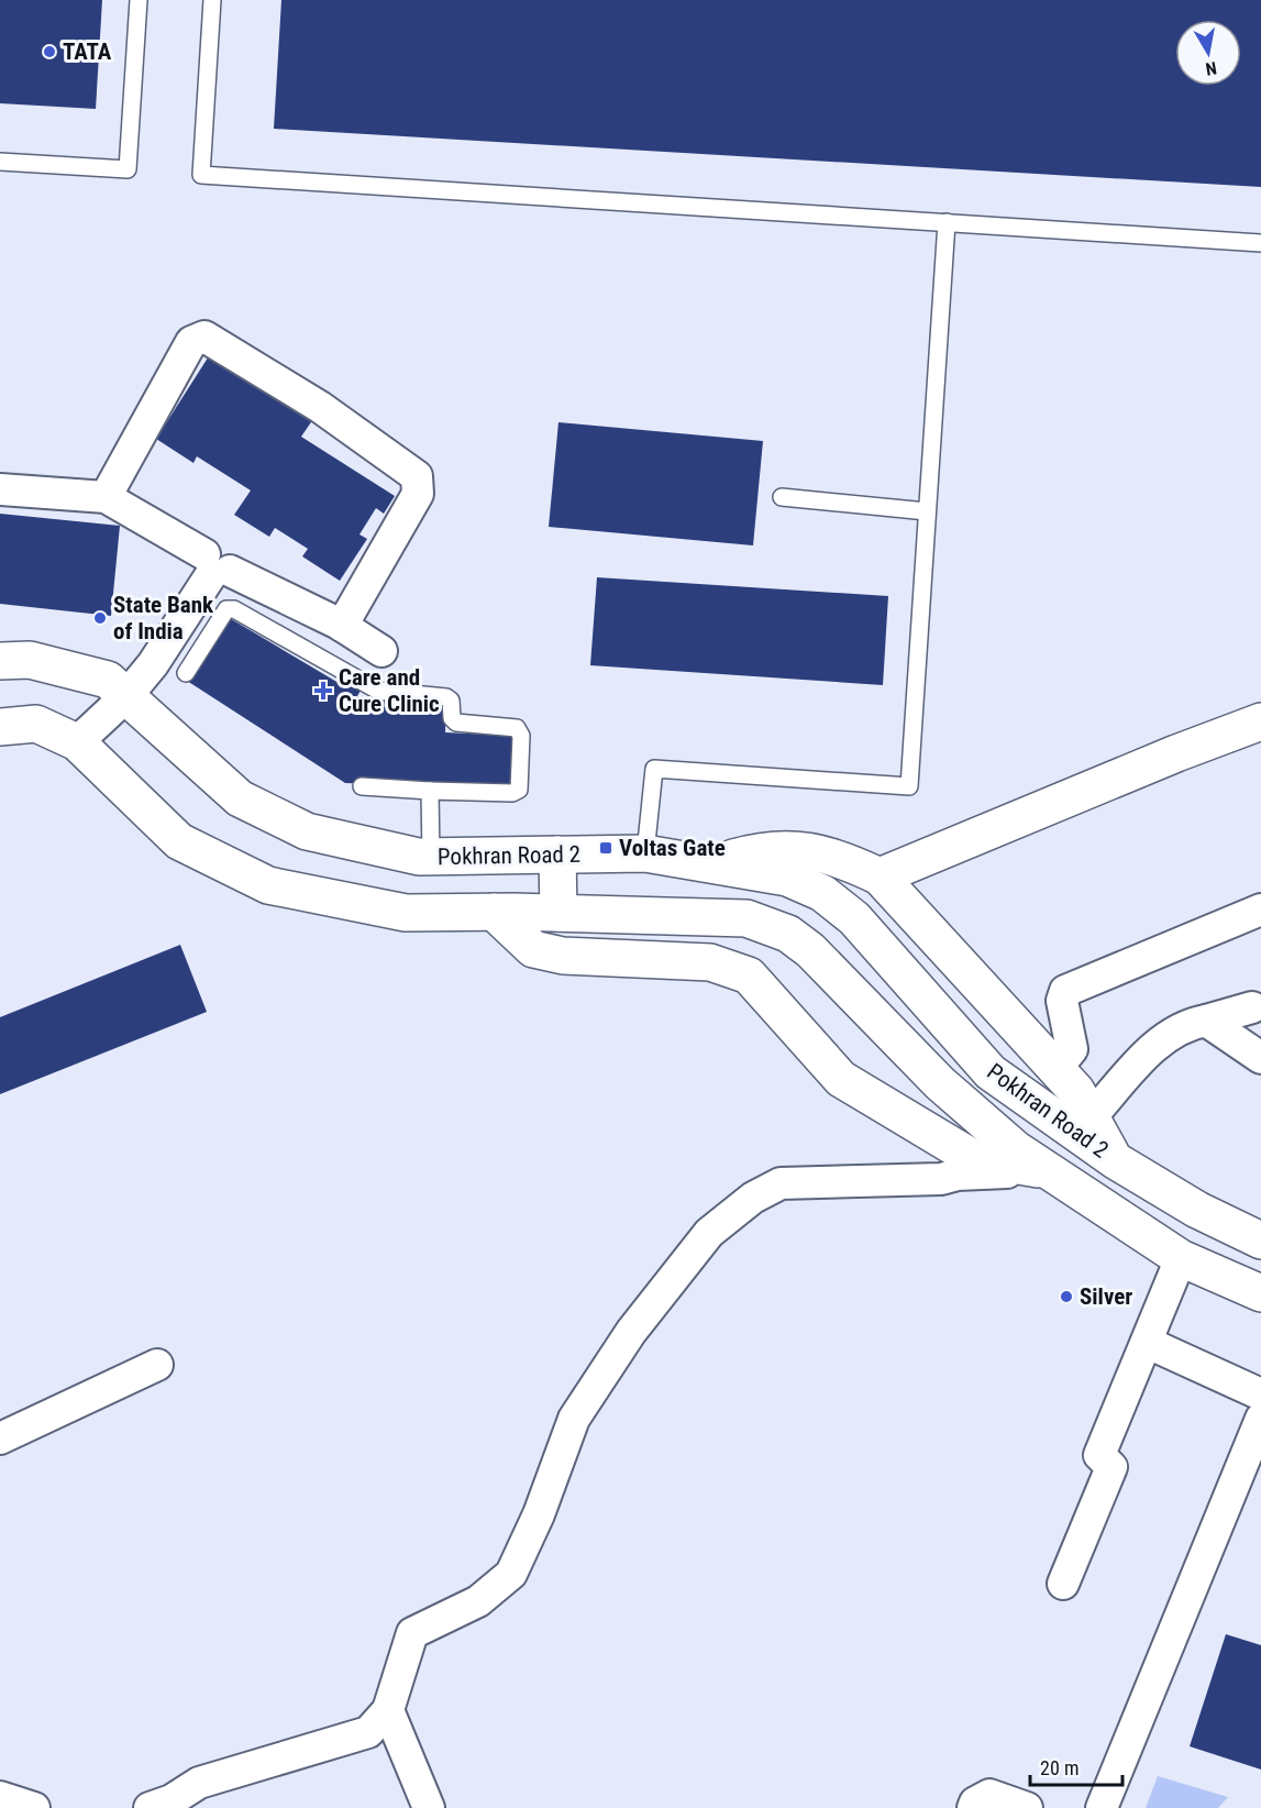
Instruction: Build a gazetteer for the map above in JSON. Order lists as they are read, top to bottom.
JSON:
{
  "streets": {
    "main road": ["Pokhran Road 2"]
  },
  "places": {
    "other": ["TATA", "State Bank of India", "Silver"],
    "health": ["Care and Cure Clinic"],
    "transit": ["Voltas Gate"]
  },
  "scale_bar": "20 m",
  "north": "bottom"
}
